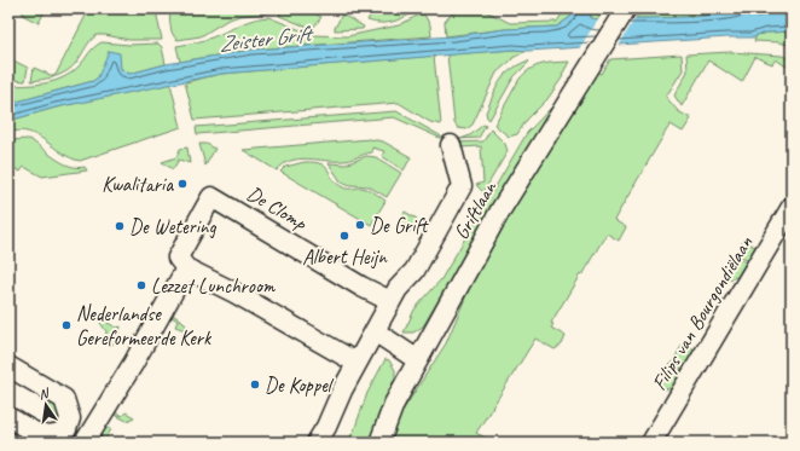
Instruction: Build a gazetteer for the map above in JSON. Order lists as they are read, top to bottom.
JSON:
{
  "streets": {
    "street": ["De Clomp", "Griftlaan", "Filips van Bourgondiëlaan"]
  },
  "water": ["Zeister Grift"],
  "places": [
    "Kwalitaria",
    "De Grift",
    "De Wetering",
    "Albert Heijn",
    "Lezzet Lunchroom",
    "Nederlandse Gereformeerde Kerk",
    "De Koppel"
  ],
  "north": "top"
}
